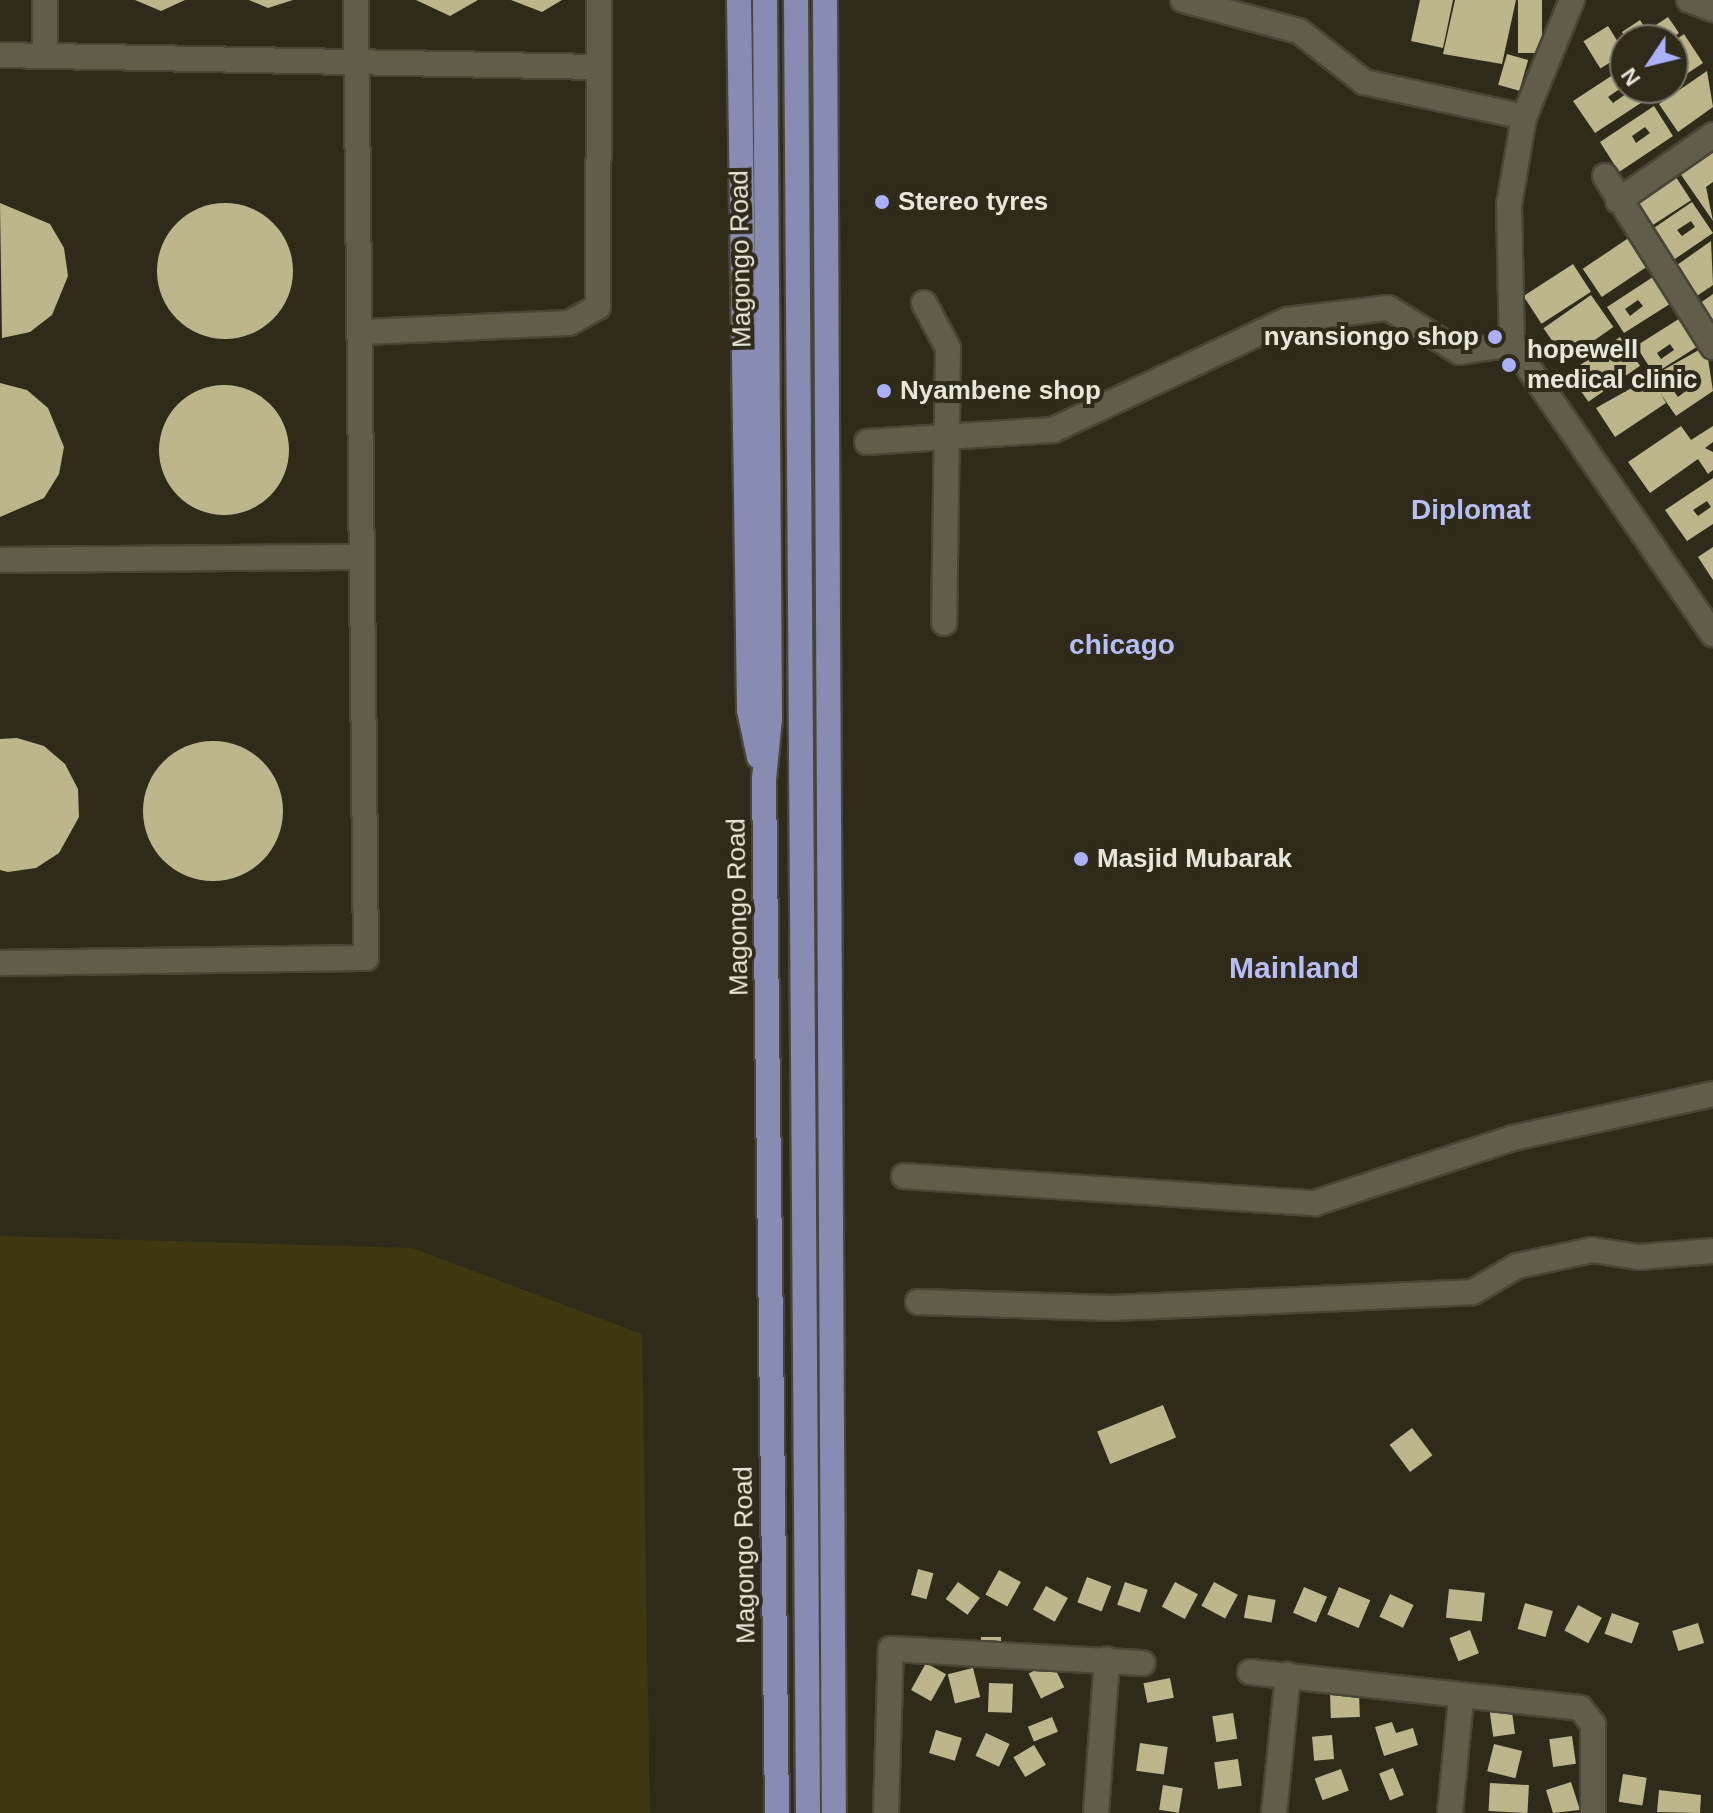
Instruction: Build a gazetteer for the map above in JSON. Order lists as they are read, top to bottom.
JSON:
{
  "streets": {
    "main road": ["Magongo Road"]
  },
  "districts": ["Diplomat", "chicago", "Mainland"],
  "places": [
    "Stereo tyres",
    "nyansiongo shop",
    "hopewell medical clinic",
    "Nyambene shop",
    "Masjid Mubarak"
  ],
  "north": "bottom left"
}
